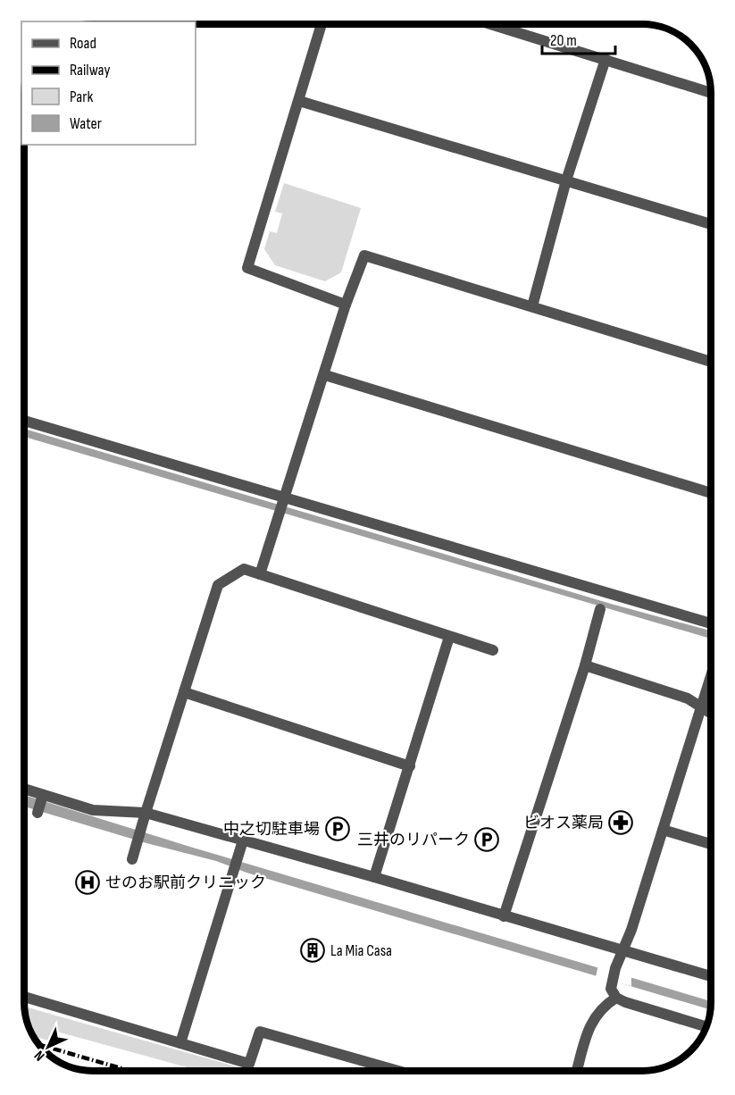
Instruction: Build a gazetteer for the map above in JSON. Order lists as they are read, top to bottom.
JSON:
{
  "places": {
    "pharmacy": ["ビオス薬局"],
    "parking": ["中之切駐車場", "三井のリパーク"],
    "hospital": ["せのお駅前クリニック"],
    "building": ["La Mia Casa"]
  },
  "legend": [
    "Road",
    "Railway",
    "Park",
    "Water"
  ],
  "scale_bar": "20 m",
  "north": "bottom left"
}
